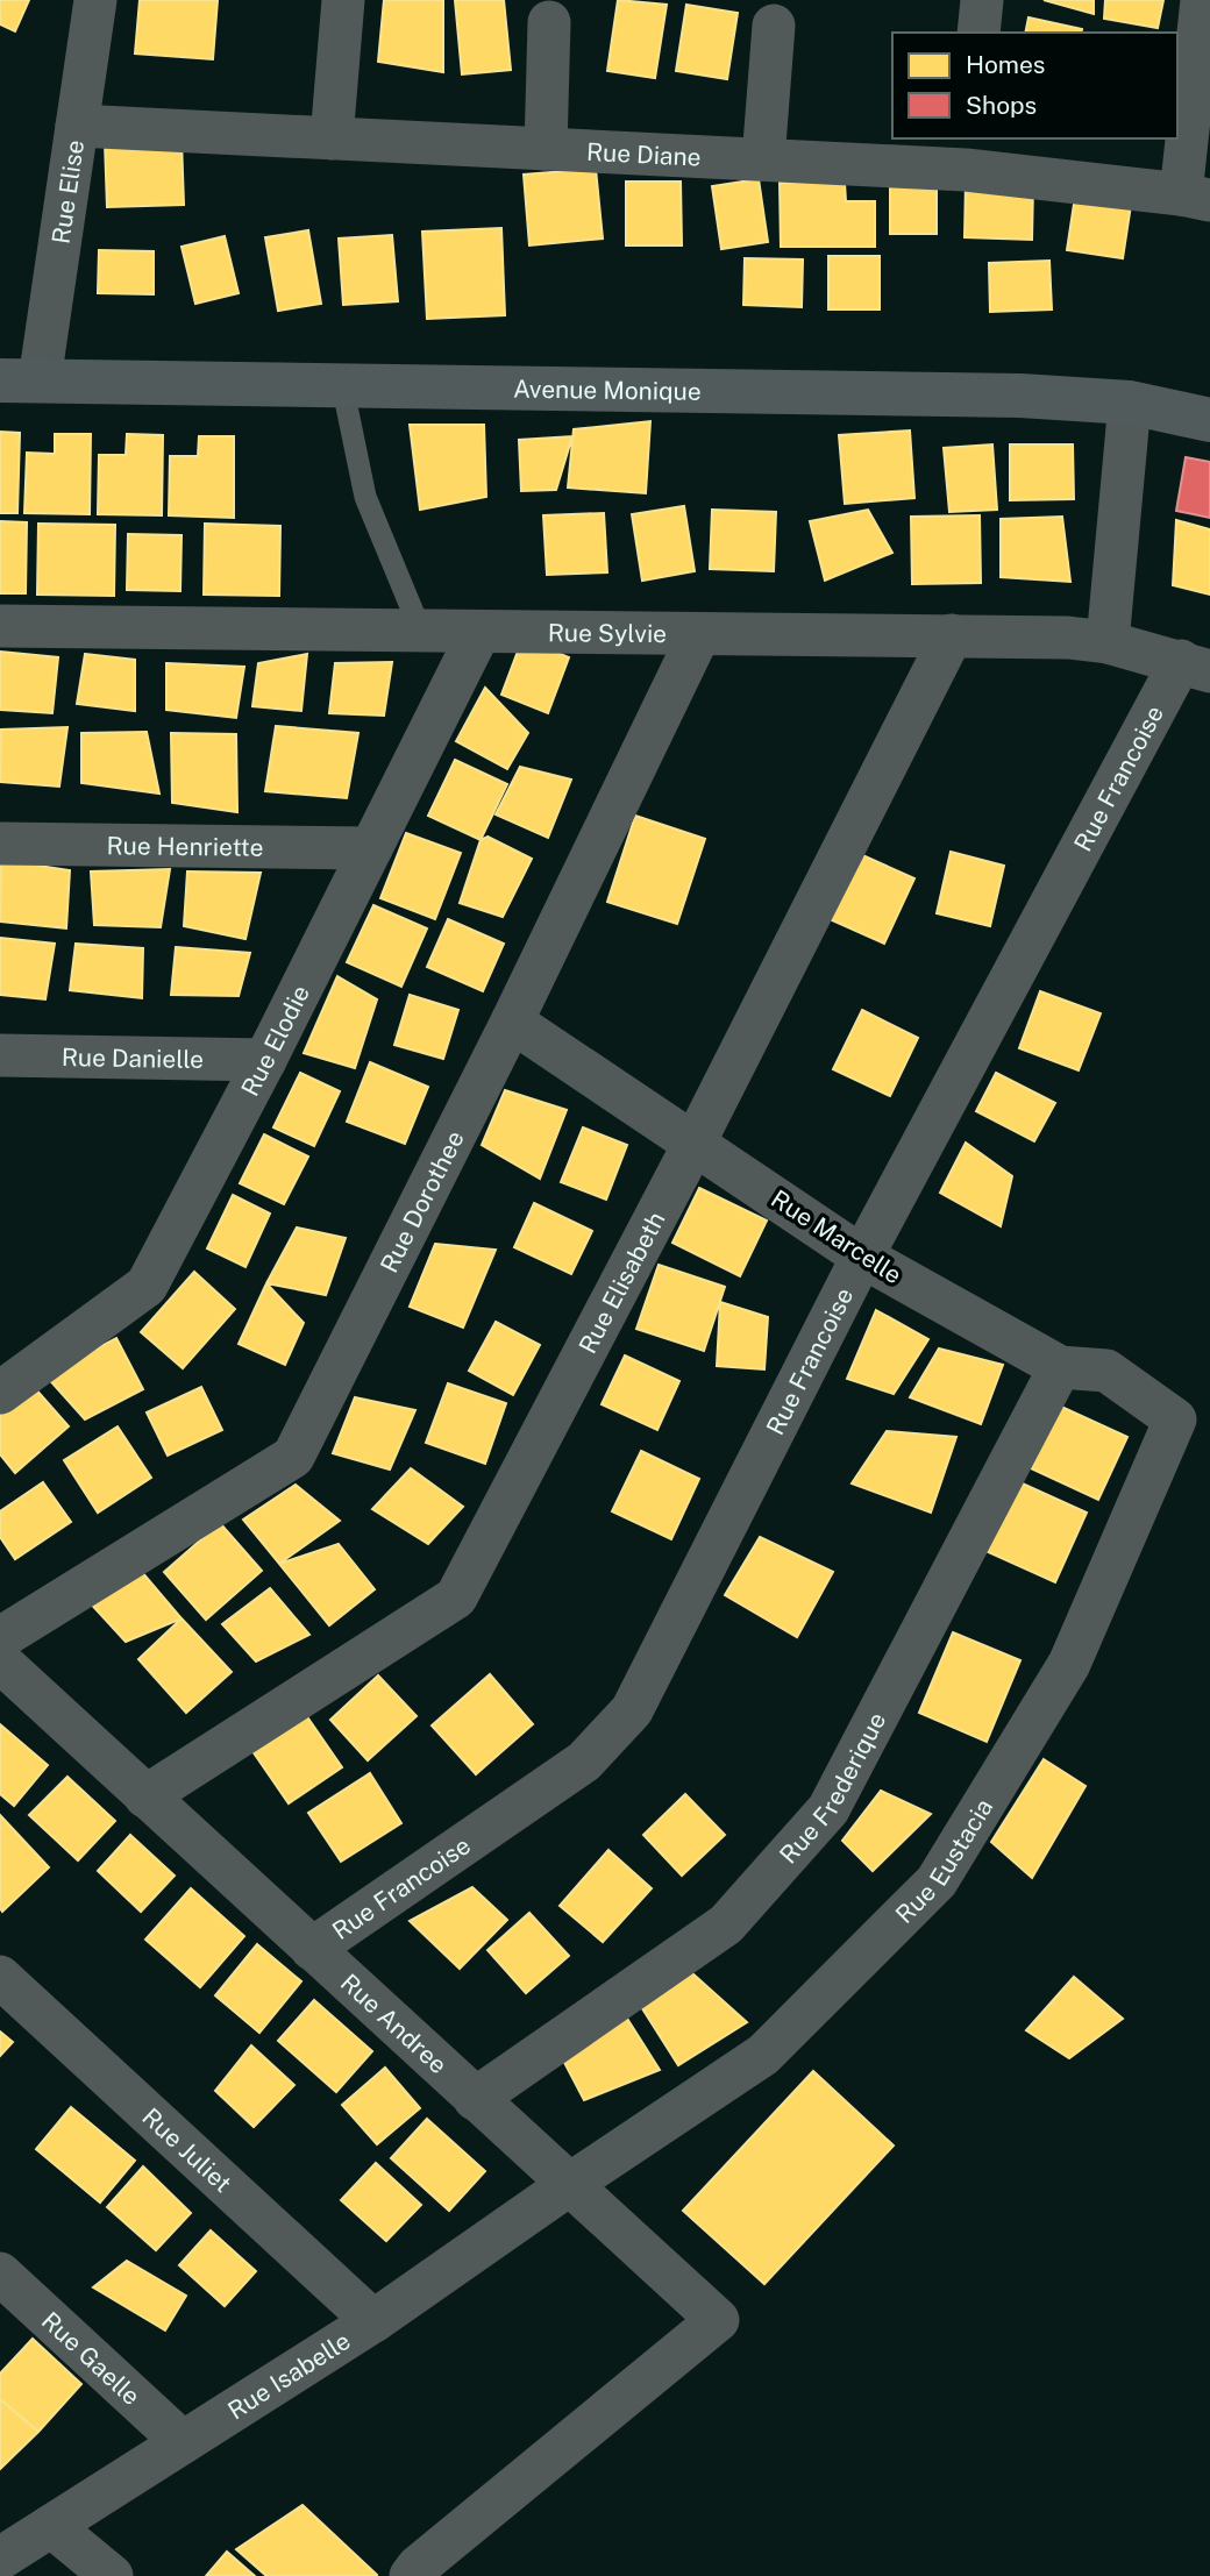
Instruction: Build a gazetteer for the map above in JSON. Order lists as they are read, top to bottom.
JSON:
{
  "streets": {
    "street": [
      "Rue Diane",
      "Rue Elise",
      "Avenue Monique",
      "Rue Sylvie",
      "Rue Francoise",
      "Rue Henriette",
      "Rue Elodie",
      "Rue Danielle",
      "Rue Dorothee",
      "Rue Marcelle",
      "Rue Elisabeth",
      "Rue Frederique",
      "Rue Eustacia",
      "Rue Andree",
      "Rue Juliet",
      "Rue Gaelle",
      "Rue Isabelle"
    ]
  },
  "crossings": [
    ["Rue Diane", "Rue Elise"],
    ["Rue Elise", "Avenue Monique"],
    ["Rue Sylvie", "Rue Francoise"],
    ["Rue Sylvie", "Rue Elodie"],
    ["Rue Sylvie", "Rue Dorothee"],
    ["Rue Sylvie", "Rue Elisabeth"],
    ["Rue Francoise", "Rue Marcelle"],
    ["Rue Francoise", "Rue Andree"],
    ["Rue Henriette", "Rue Elodie"],
    ["Rue Elodie", "Rue Danielle"],
    ["Rue Dorothee", "Rue Marcelle"],
    ["Rue Marcelle", "Rue Elisabeth"],
    ["Rue Marcelle", "Rue Frederique"],
    ["Rue Marcelle", "Rue Eustacia"],
    ["Rue Elisabeth", "Rue Andree"],
    ["Rue Frederique", "Rue Andree"],
    ["Rue Eustacia", "Rue Andree"],
    ["Rue Eustacia", "Rue Isabelle"],
    ["Rue Andree", "Rue Isabelle"],
    ["Rue Juliet", "Rue Isabelle"],
    ["Rue Gaelle", "Rue Isabelle"]
  ],
  "legend": ["Homes", "Shops"]
}
